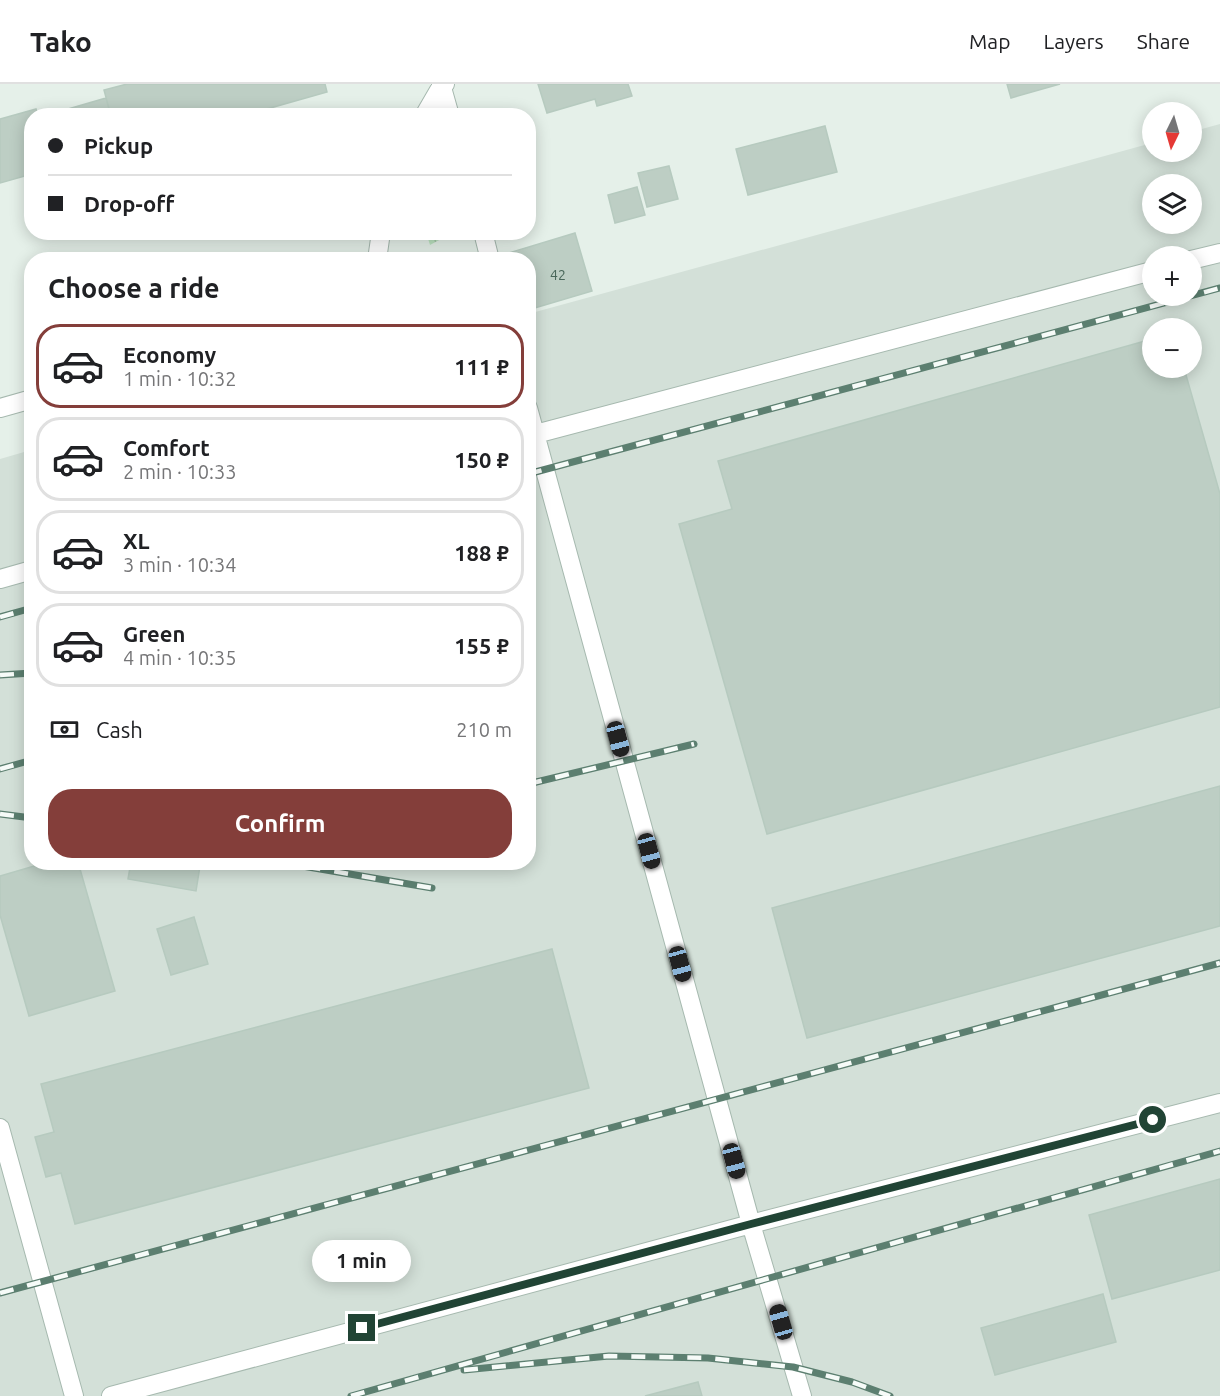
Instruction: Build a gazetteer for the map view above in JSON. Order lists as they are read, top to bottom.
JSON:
{
  "house_numbers": ["42"],
  "north": "bottom",
  "page": {
    "header": "Tako",
    "nav": ["Map", "Layers", "Share"],
    "map_buttons": ["+", "−"],
    "banner": ["Pickup", "Drop-off"],
    "heading": "Choose a ride",
    "list": [
      {
        "name": "Economy",
        "note": "1 min · 10:32",
        "value": "111 ₽"
      },
      {
        "name": "Comfort",
        "note": "2 min · 10:33",
        "value": "150 ₽"
      },
      {
        "name": "XL",
        "note": "3 min · 10:34",
        "value": "188 ₽"
      },
      {
        "name": "Green",
        "note": "4 min · 10:35",
        "value": "155 ₽"
      }
    ],
    "pay": ["Cash", "210 m"],
    "buttons": "Confirm",
    "bubble": "1 min"
  }
}
